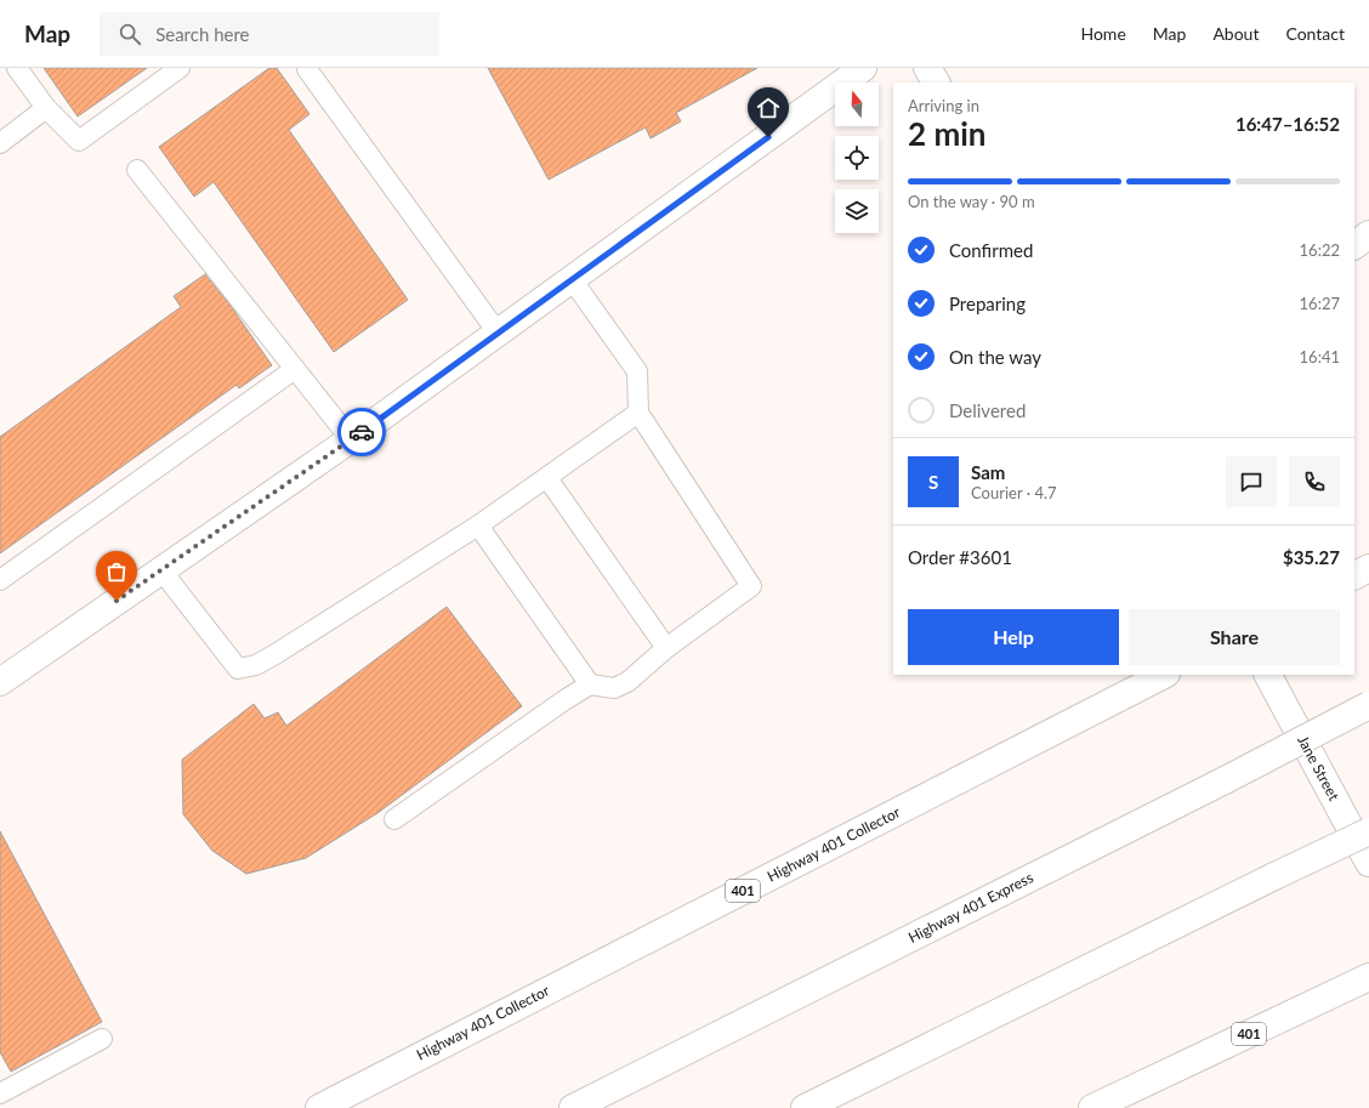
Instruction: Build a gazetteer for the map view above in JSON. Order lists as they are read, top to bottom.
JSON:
{
  "streets": {
    "main road": [
      "Jane Street",
      "Highway 401 Collector",
      "401",
      "Highway 401 Express"
    ]
  },
  "north": "top",
  "page": {
    "header": "Map",
    "search": "Search here",
    "nav": [
      "Home",
      "Map",
      "About",
      "Contact"
    ],
    "heading": ["2 min", "Arriving in", "16:47–16:52"],
    "panel": [
      "Sam",
      "Courier · 4.7",
      "Order #3601",
      "$35.27"
    ],
    "bar": "On the way · 90 m",
    "list": [
      ["Confirmed", "16:22"],
      ["Preparing", "16:27"],
      ["On the way", "16:41"],
      "Delivered"
    ],
    "round": "S",
    "buttons": ["Help", "Share"]
  }
}
